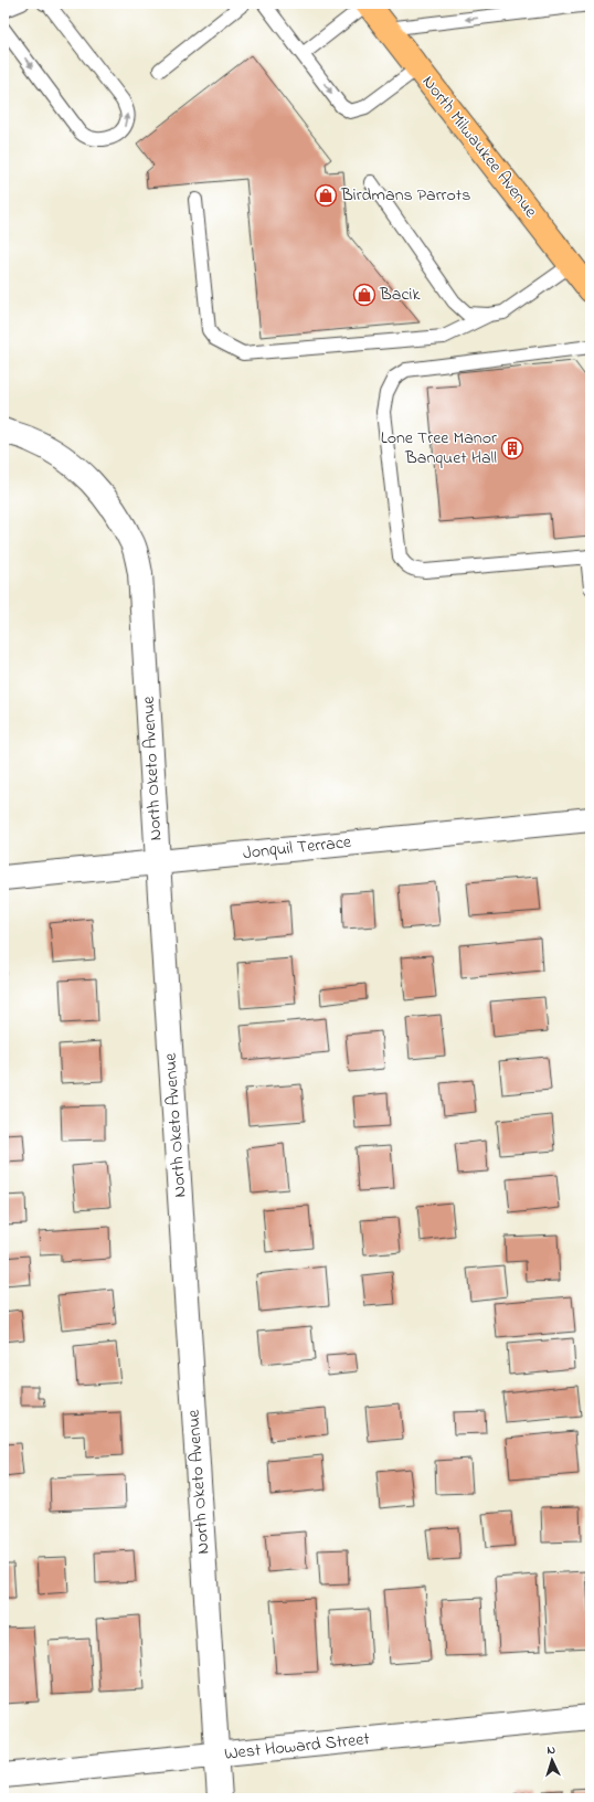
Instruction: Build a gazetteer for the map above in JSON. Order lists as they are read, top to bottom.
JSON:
{
  "streets": {
    "main road": ["North Milwaukee Avenue"],
    "street": ["North Oketo Avenue", "Jonquil Terrace", "West Howard Street"]
  },
  "crossings": [
    ["North Oketo Avenue", "Jonquil Terrace"],
    ["North Oketo Avenue", "West Howard Street"]
  ],
  "places": {
    "shop": ["Birdmans Parrots", "Bacik"],
    "building": ["Lone Tree Manor Banquet Hall"]
  },
  "north": "top"
}
